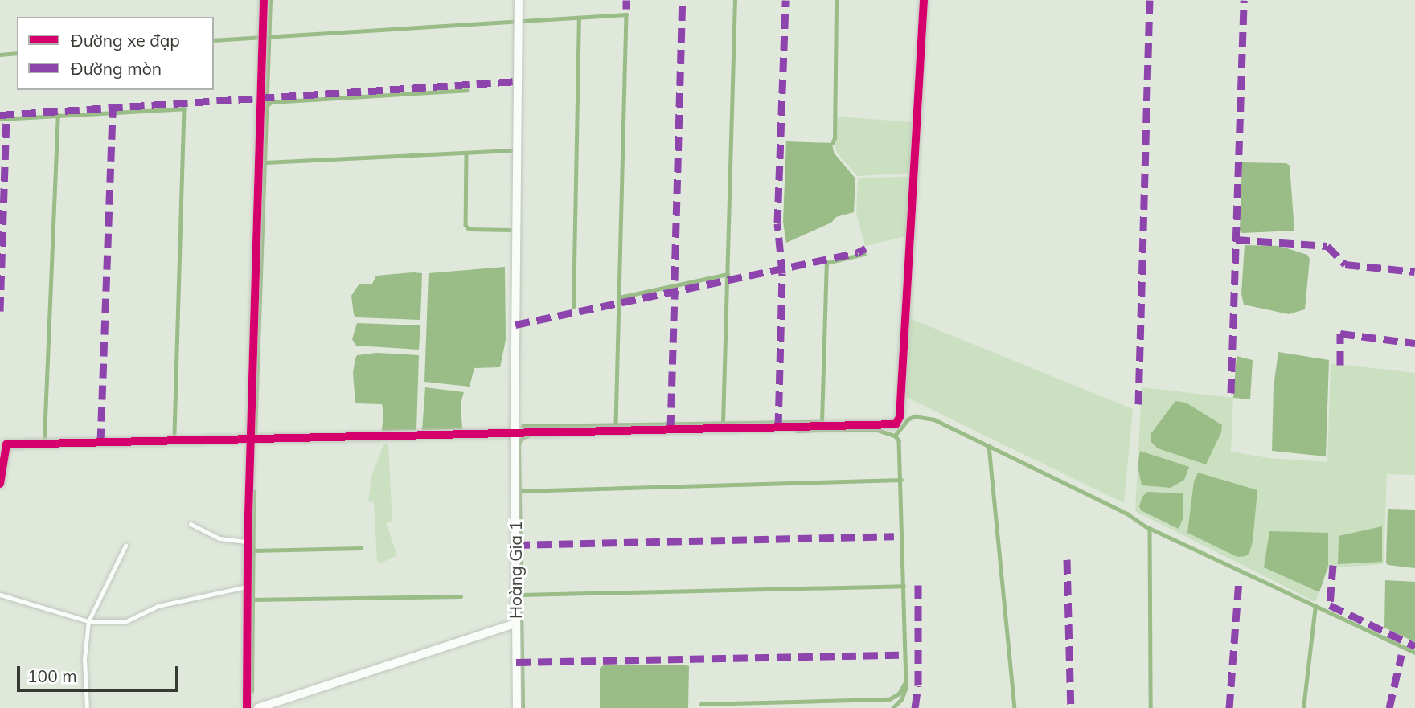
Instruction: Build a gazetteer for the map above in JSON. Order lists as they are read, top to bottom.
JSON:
{
  "streets": {
    "street": ["Hoàng Gia 1"]
  },
  "legend": ["Đường xe đạp", "Đường mòn"],
  "scale_bar": "100 m"
}
